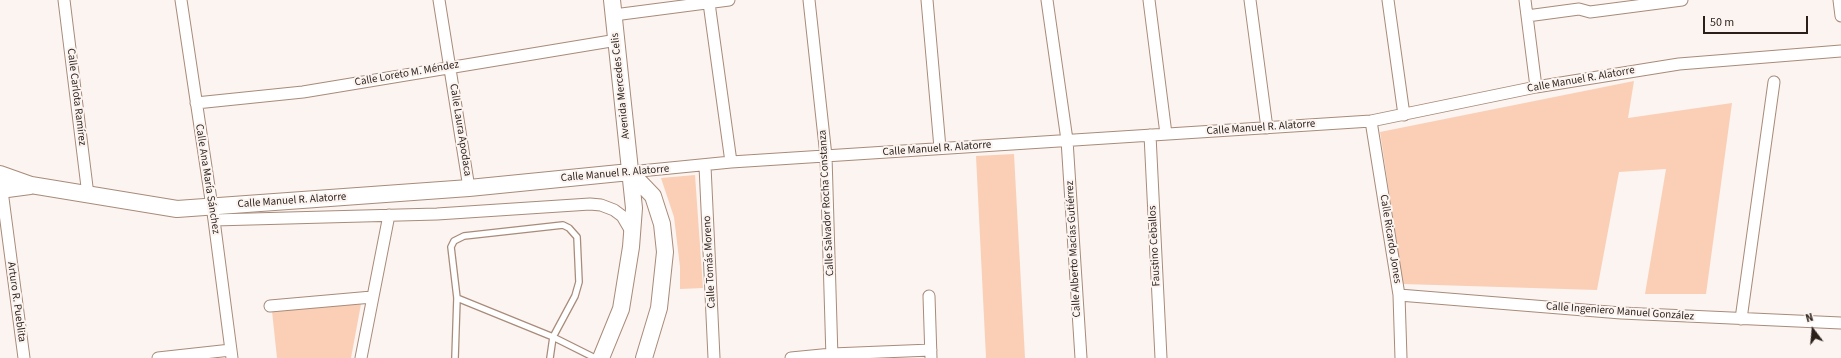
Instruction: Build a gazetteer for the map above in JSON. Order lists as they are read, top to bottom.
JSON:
{
  "streets": {
    "street": [
      "Calle Loreto M. Méndez",
      "Calle Manuel R. Alatorre",
      "Avenida Mercedes Celis",
      "Calle Carlota Ramírez",
      "Calle Laura Apodaca",
      "Calle Ana María Sánchez",
      "Calle Salvador Rocha Constanza",
      "Calle Ricardo Jones",
      "Faustino Ceballos",
      "Calle Alberto Macías Gutiérrez",
      "Calle Tomás Moreno",
      "Arturo R. Pueblita",
      "Calle Ingeniero Manuel González"
    ]
  },
  "crossings": [
    ["Calle Loreto M. Méndez", "Avenida Mercedes Celis"],
    ["Calle Loreto M. Méndez", "Calle Laura Apodaca"],
    ["Calle Loreto M. Méndez", "Calle Ana María Sánchez"],
    ["Calle Manuel R. Alatorre", "Avenida Mercedes Celis"],
    ["Calle Manuel R. Alatorre", "Calle Carlota Ramírez"],
    ["Calle Manuel R. Alatorre", "Calle Laura Apodaca"],
    ["Calle Manuel R. Alatorre", "Calle Ana María Sánchez"],
    ["Calle Manuel R. Alatorre", "Calle Salvador Rocha Constanza"],
    ["Calle Manuel R. Alatorre", "Calle Ricardo Jones"],
    ["Calle Manuel R. Alatorre", "Faustino Ceballos"],
    ["Calle Manuel R. Alatorre", "Calle Alberto Macías Gutiérrez"],
    ["Calle Manuel R. Alatorre", "Calle Tomás Moreno"],
    ["Calle Manuel R. Alatorre", "Arturo R. Pueblita"],
    ["Calle Ricardo Jones", "Calle Ingeniero Manuel González"]
  ],
  "scale_bar": "50 m",
  "north": "top"
}
